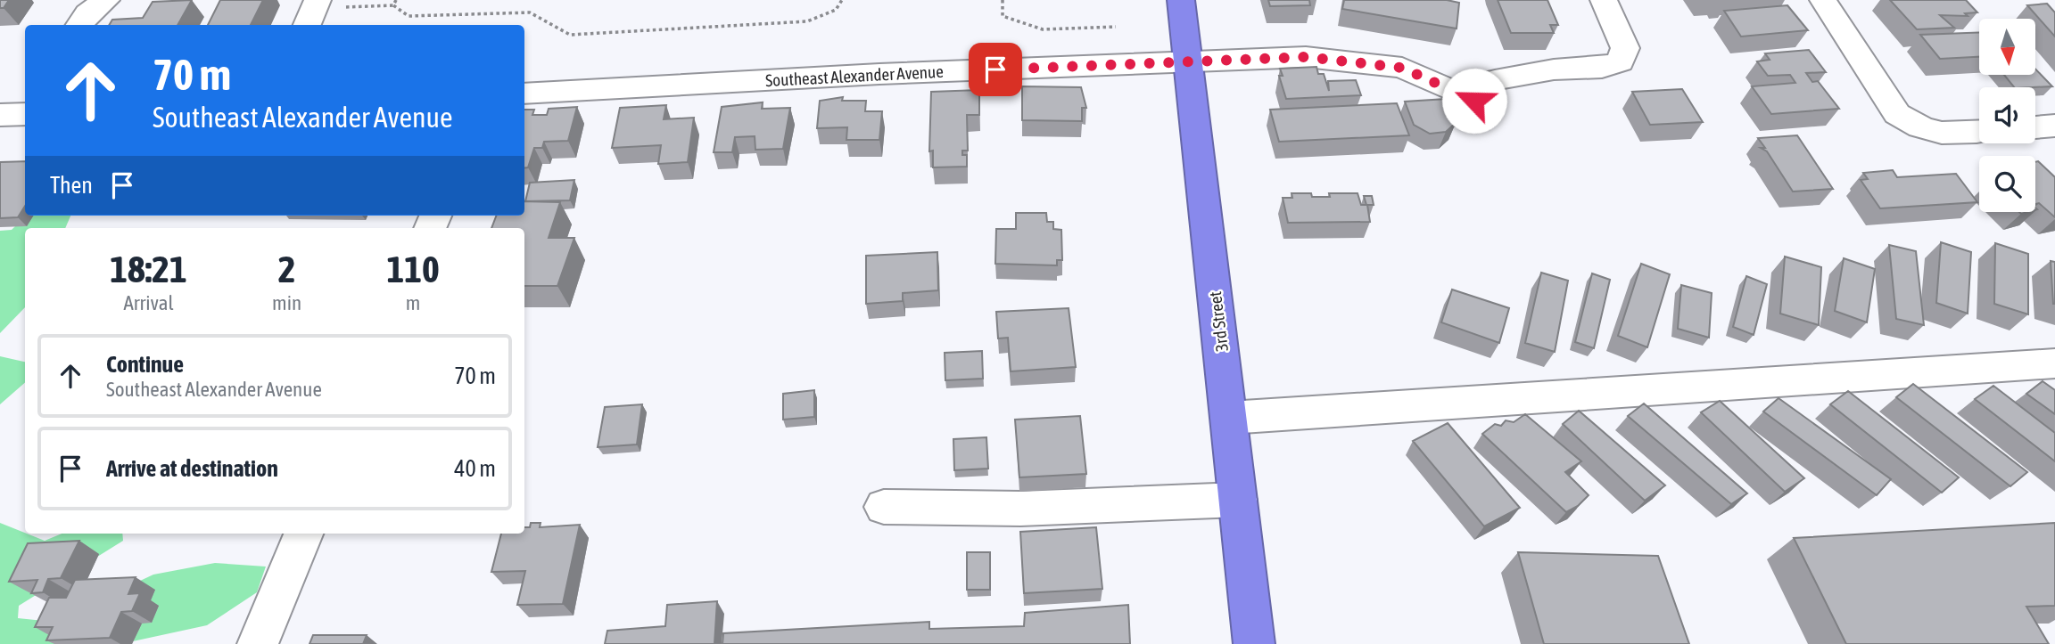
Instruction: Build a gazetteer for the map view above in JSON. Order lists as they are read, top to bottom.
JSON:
{
  "streets": {
    "highway": ["3rd Street"],
    "street": ["Southeast Alexander Avenue"]
  },
  "crossings": [
    ["Southeast Alexander Avenue", "3rd Street"]
  ],
  "north": "bottom",
  "page": {
    "turn": ["70 m", "Southeast Alexander Avenue"],
    "then": "Then",
    "eta": [
      "18:21",
      "Arrival",
      "2",
      "min",
      "110",
      "m"
    ],
    "list": [
      {
        "name": "Continue",
        "note": "Southeast Alexander Avenue",
        "value": "70 m"
      },
      {
        "name": "Arrive at destination",
        "value": "40 m"
      }
    ]
  }
}
